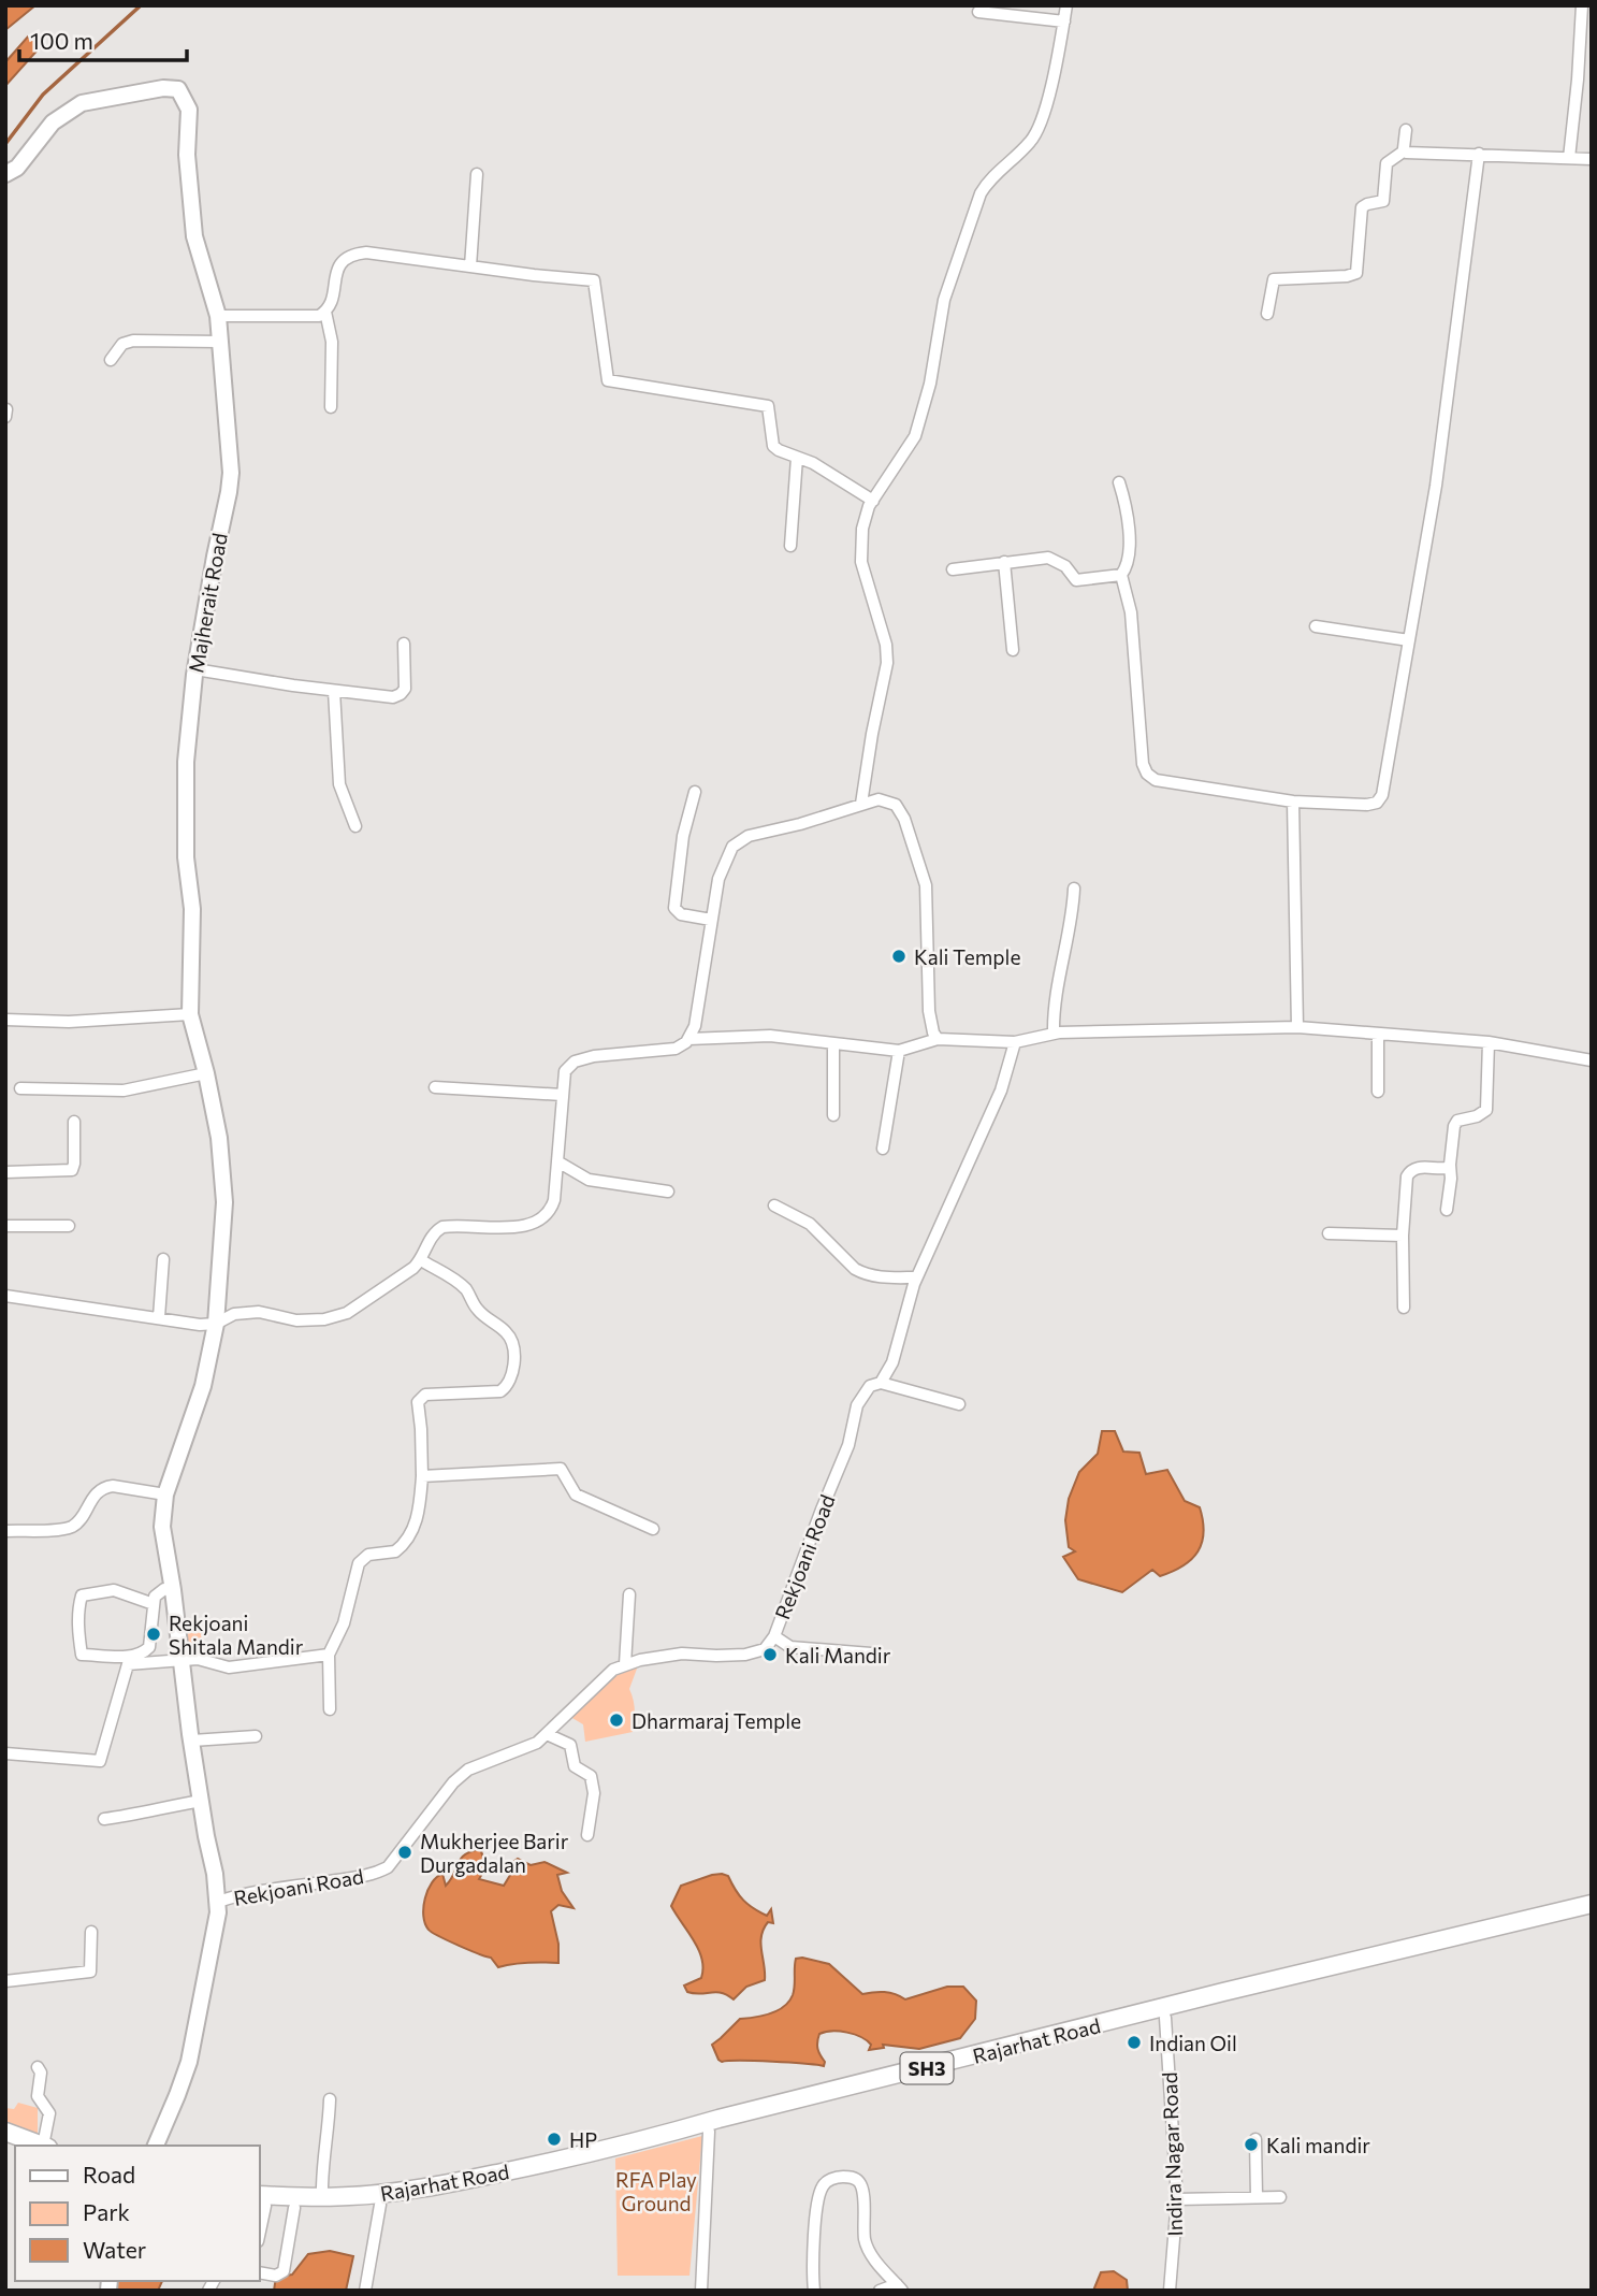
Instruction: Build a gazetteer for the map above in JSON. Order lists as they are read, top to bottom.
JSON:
{
  "streets": {
    "main road": ["Rajarhat Road", "SH3"],
    "street": ["Majherait Road", "Rekjoani Road", "Indira Nagar Road"]
  },
  "crossings": [
    ["Majherait Road", "Rekjoani Road"],
    ["Rajarhat Road", "Indira Nagar Road"]
  ],
  "parks": ["RFA Play Ground"],
  "places": [
    "Kali Temple",
    "Rekjoani Shitala Mandir",
    "Kali Mandir",
    "Dharmaraj Temple",
    "Mukherjee Barir Durgadalan",
    "Indian Oil",
    "HP",
    "Kali mandir"
  ],
  "legend": ["Road", "Park", "Water"],
  "scale_bar": "100 m"
}
